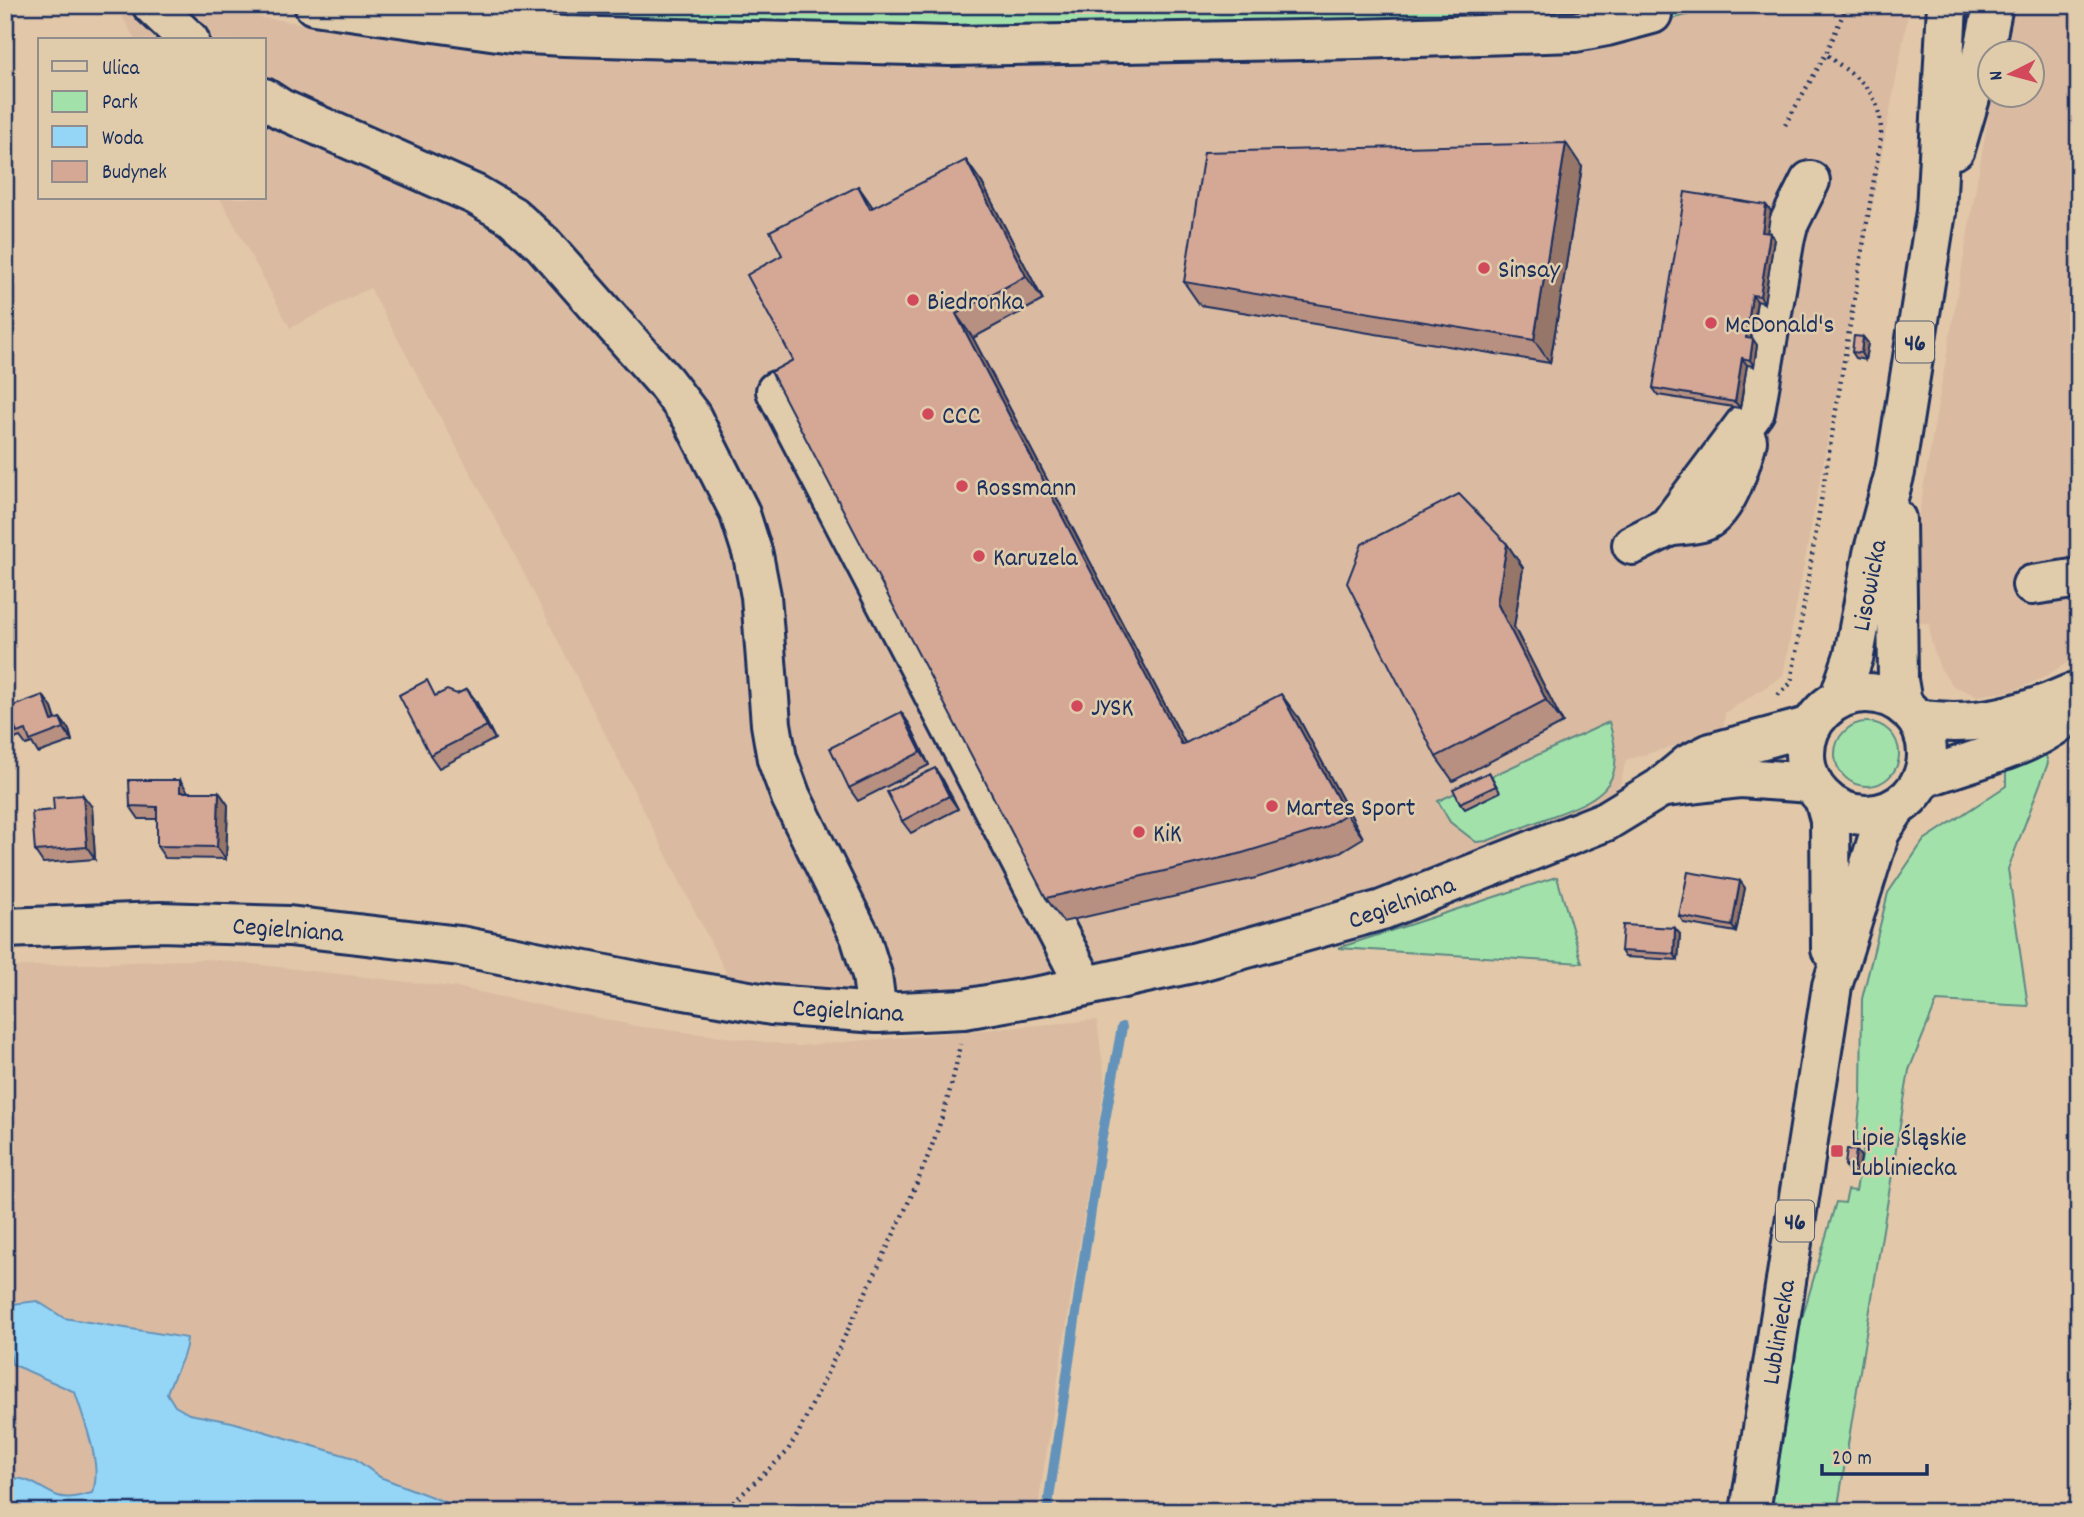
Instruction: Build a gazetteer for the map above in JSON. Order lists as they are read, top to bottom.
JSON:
{
  "streets": {
    "main road": [
      "46",
      "Lisowicka",
      "Cegielniana",
      "Lubliniecka"
    ]
  },
  "crossings": [
    ["46", "Lisowicka"],
    ["46", "Cegielniana"],
    ["46", "Lubliniecka"],
    ["Lisowicka", "Cegielniana"],
    ["Lisowicka", "Lubliniecka"],
    ["Cegielniana", "Lubliniecka"]
  ],
  "places": {
    "other": [
      "Sinsay",
      "Biedronka",
      "McDonald's",
      "CCC",
      "Rossmann",
      "Karuzela",
      "JYSK",
      "Martes Sport",
      "KiK"
    ],
    "transit": ["Lipie Śląskie Lubliniecka"]
  },
  "legend": [
    "Ulica",
    "Park",
    "Woda",
    "Budynek"
  ],
  "scale_bar": "20 m",
  "north": "left"
}
